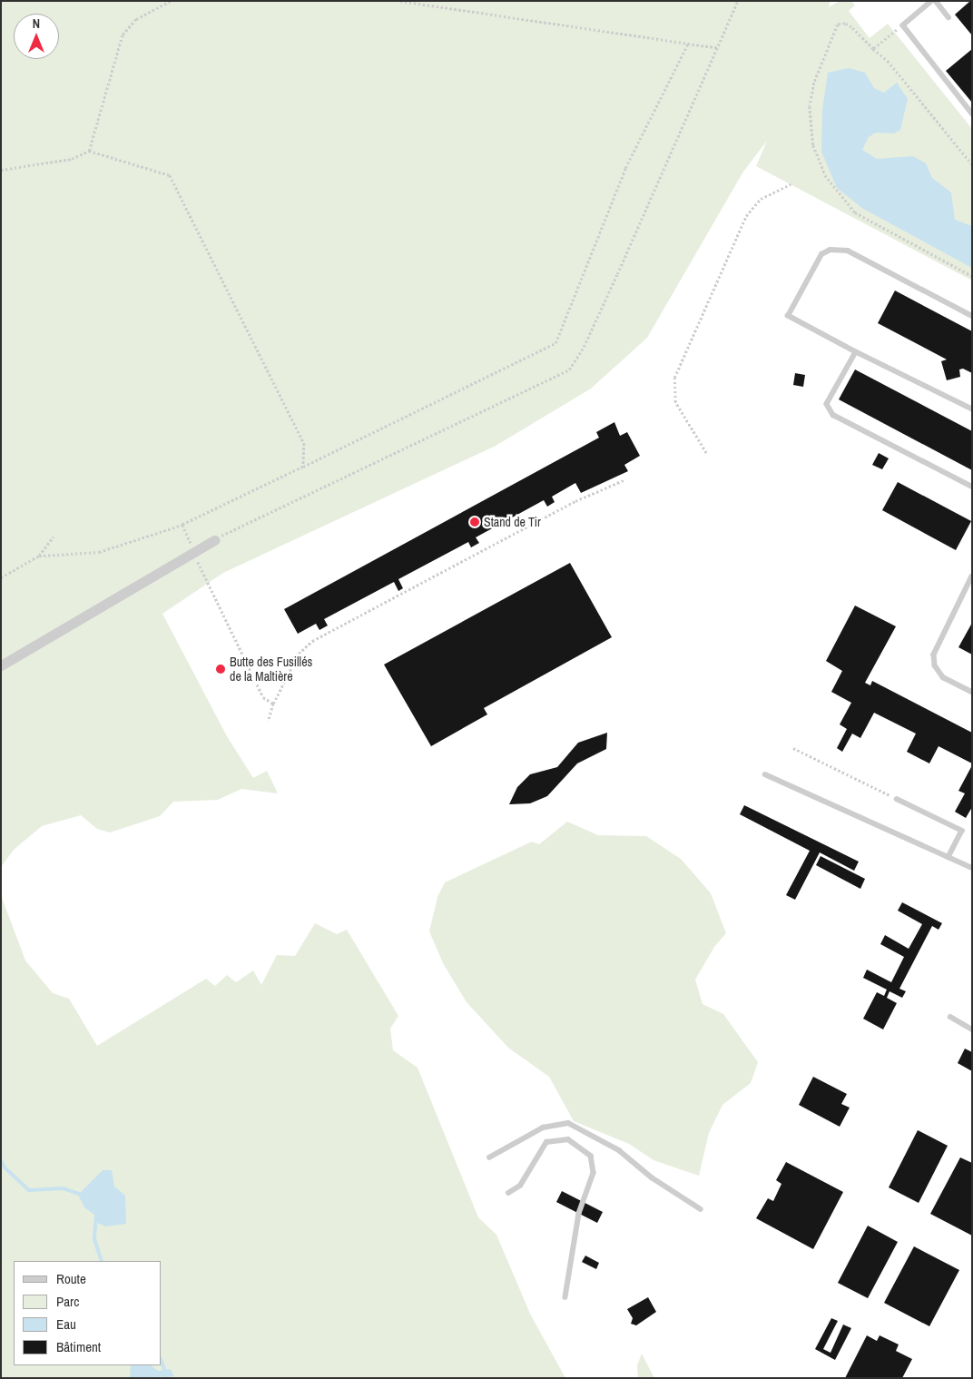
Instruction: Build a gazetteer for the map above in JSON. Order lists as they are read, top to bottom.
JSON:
{
  "places": ["Stand de Tir", "Butte des Fusillés de la Maltière"],
  "legend": [
    "Route",
    "Parc",
    "Eau",
    "Bâtiment"
  ],
  "north": "top"
}
